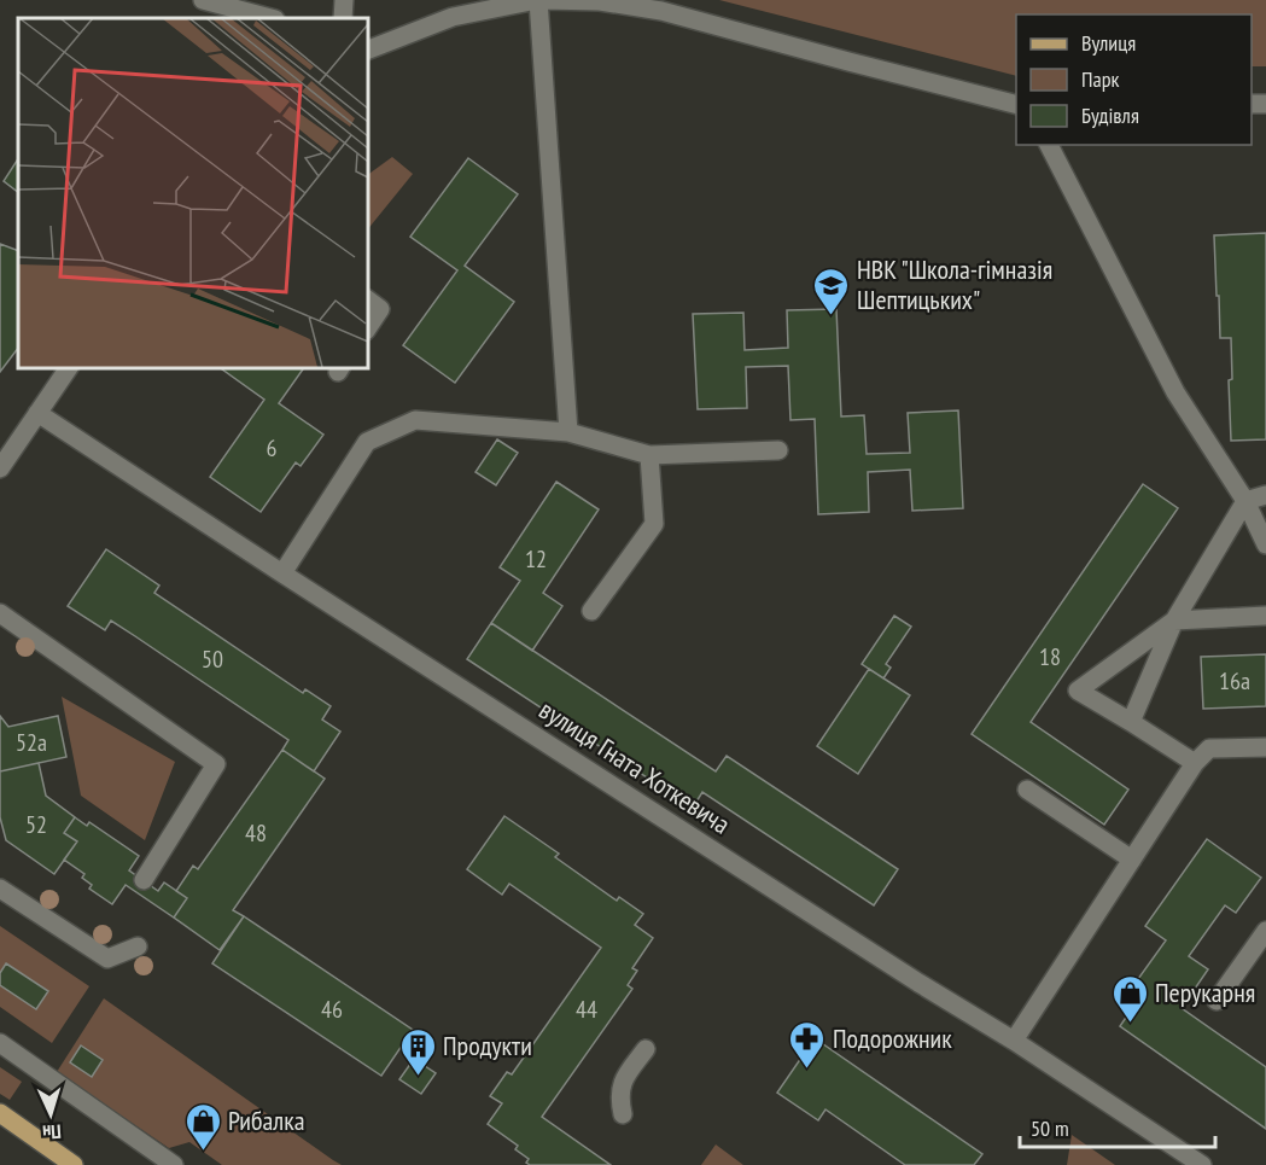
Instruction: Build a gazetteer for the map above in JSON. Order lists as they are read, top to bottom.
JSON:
{
  "streets": {
    "street": ["вулиця Гната Хоткевича"]
  },
  "places": {
    "school or university": ["НВК \"Школа-гімназія Шептицьких\""],
    "shop": ["Перукарня", "Рибалка"],
    "pharmacy": ["Подорожник"],
    "building": ["Продукти"]
  },
  "house_numbers": [
    "6",
    "12",
    "18",
    "50",
    "16а",
    "52а",
    "52",
    "48",
    "46",
    "44"
  ],
  "legend": ["Вулиця", "Парк", "Будівля"],
  "scale_bar": "50 m",
  "north": "bottom"
}
